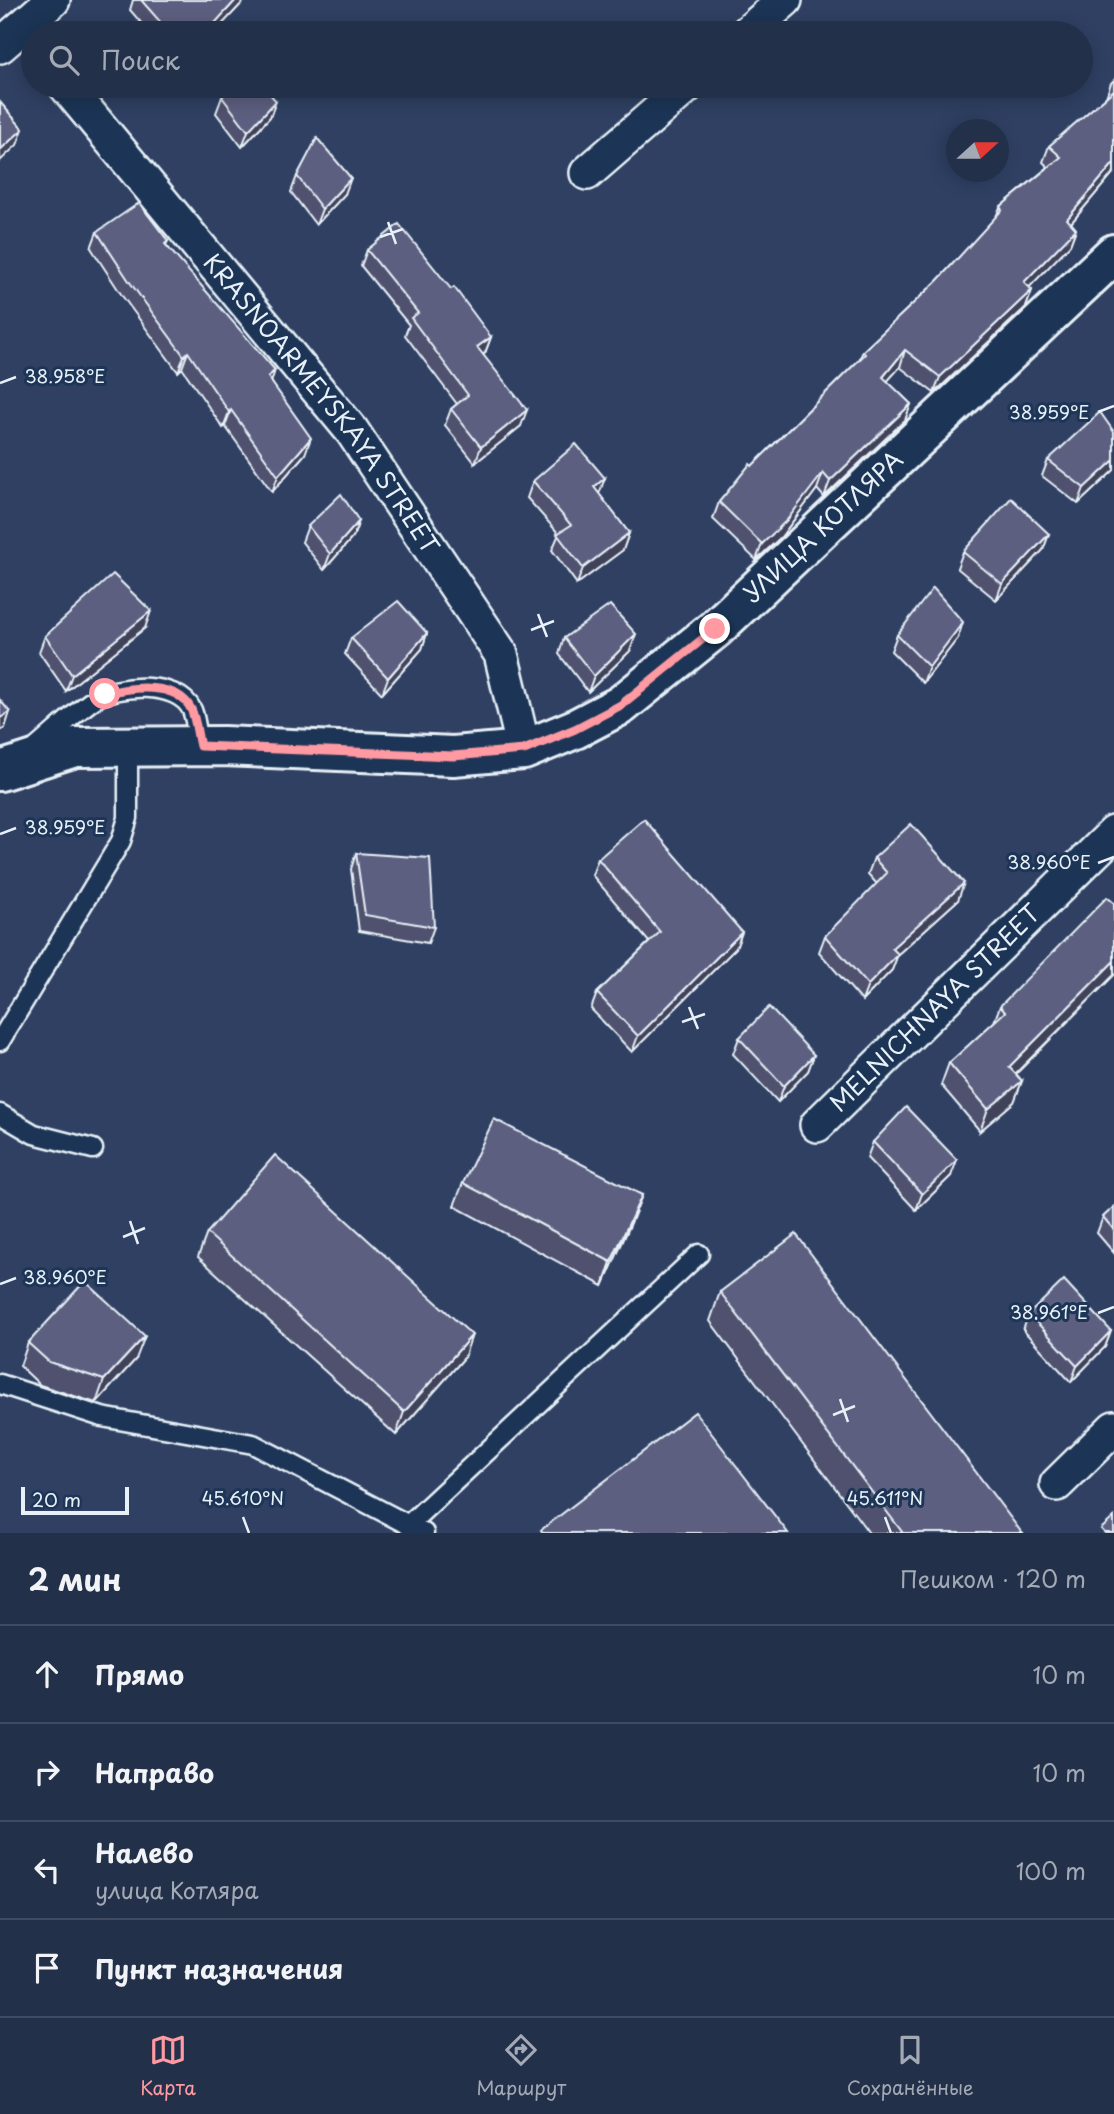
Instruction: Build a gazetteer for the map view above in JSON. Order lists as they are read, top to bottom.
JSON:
{
  "streets": {
    "main road": ["УЛИЦА КОТЛЯРА"],
    "street": ["KRASNOARMEYSKAYA STREET", "MELNICHNAYA STREET"]
  },
  "crossings": [
    ["KRASNOARMEYSKAYA STREET", "УЛИЦА КОТЛЯРА"]
  ],
  "scale_bar": "20 m",
  "north": "right",
  "page": {
    "search": "Поиск",
    "scale": "20 m",
    "heading": ["2 мин", "Пешком · 120 m"],
    "list": [
      ["Прямо", "10 m"],
      ["Направо", "10 m"],
      ["Налево", "улица Котляра", "100 m"],
      "Пункт назначения"
    ],
    "nav": ["Карта", "Маршрут", "Сохранённые"]
  },
  "coordinates": [
    "38.958°E",
    "38.959°E",
    "38.960°E",
    "38.961°E",
    "45.610°N",
    "45.611°N"
  ]
}
